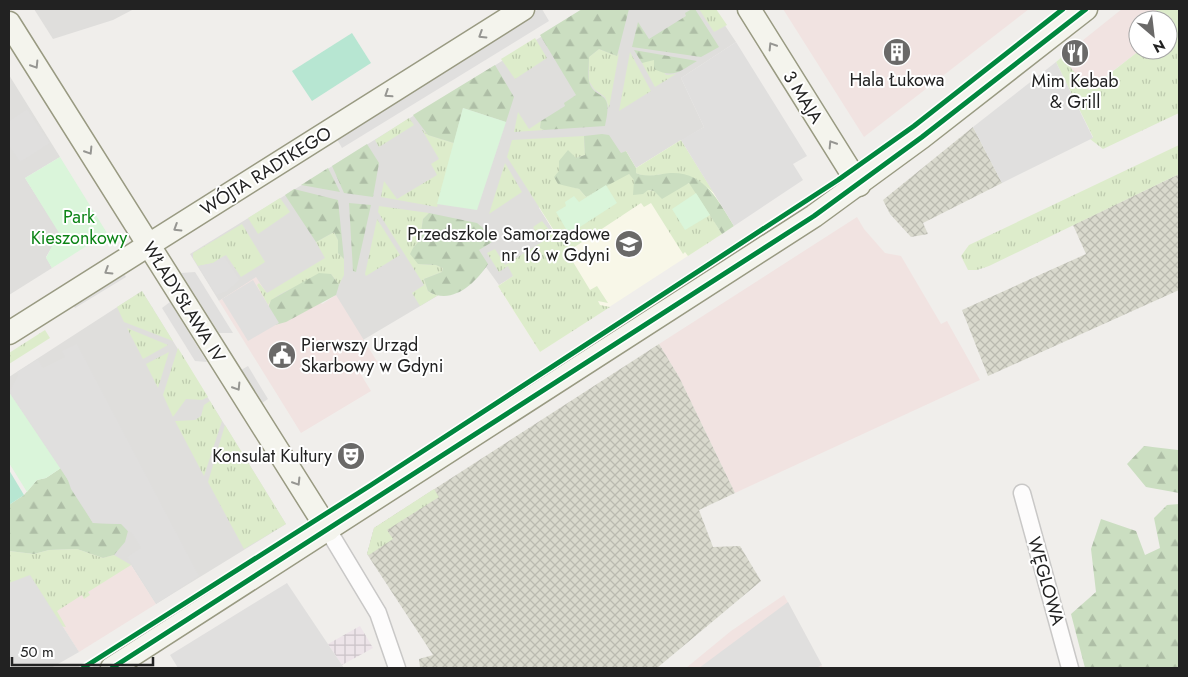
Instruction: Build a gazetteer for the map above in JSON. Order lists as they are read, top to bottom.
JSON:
{
  "streets": {
    "street": [
      "3 MAJA",
      "WÓJTA RADTKEGO",
      "WŁADYSŁAWA IV",
      "WĘGLOWA"
    ]
  },
  "crossings": [
    ["WÓJTA RADTKEGO", "WŁADYSŁAWA IV"]
  ],
  "one_way": ["3 MAJA", "WÓJTA RADTKEGO", "WŁADYSŁAWA IV"],
  "parks": ["Park Kieszonkowy"],
  "places": {
    "building": ["Hala Łukowa"],
    "restaurant": ["Mim Kebab & Grill"],
    "school or university": ["Przedszkole Samorządowe nr 16 w Gdyni"],
    "public building": ["Pierwszy Urząd Skarbowy w Gdyni"],
    "theatre": ["Konsulat Kultury"]
  },
  "scale_bar": "50 m",
  "north": "bottom right"
}
